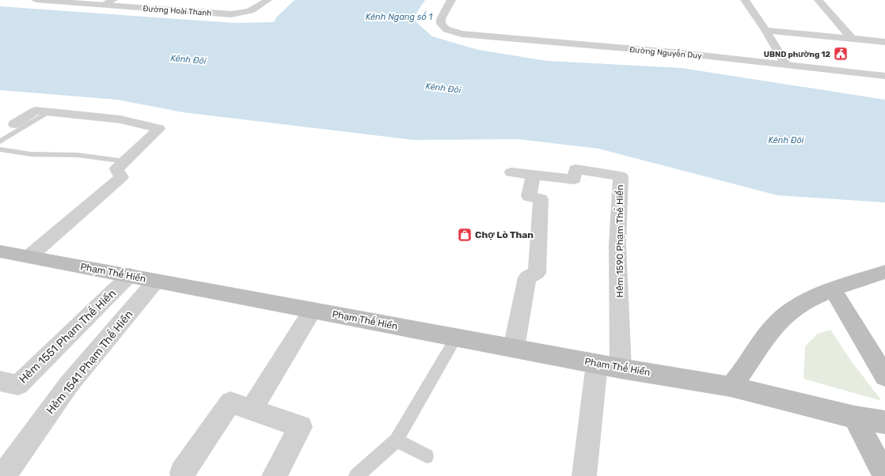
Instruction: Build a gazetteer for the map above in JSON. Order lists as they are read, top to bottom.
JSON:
{
  "streets": {
    "main road": ["Phạm Thế Hiển"],
    "street": [
      "Đường Hoài Thanh",
      "Đường Nguyễn Duy",
      "Hẻm 1590 Phạm Thế Hiển",
      "Hẻm 1551 Phạm Thế Hiển",
      "Hẻm 1541 Phạm Thế Hiển"
    ]
  },
  "crossings": [
    ["Hẻm 1590 Phạm Thế Hiển", "Phạm Thế Hiển"],
    ["Phạm Thế Hiển", "Hẻm 1551 Phạm Thế Hiển"],
    ["Phạm Thế Hiển", "Hẻm 1541 Phạm Thế Hiển"]
  ],
  "water": ["Kênh Ngang số 1", "Kênh Đôi"],
  "places": {
    "public building": ["UBND phường 12"],
    "shop": ["Chợ Lò Than"]
  }
}
